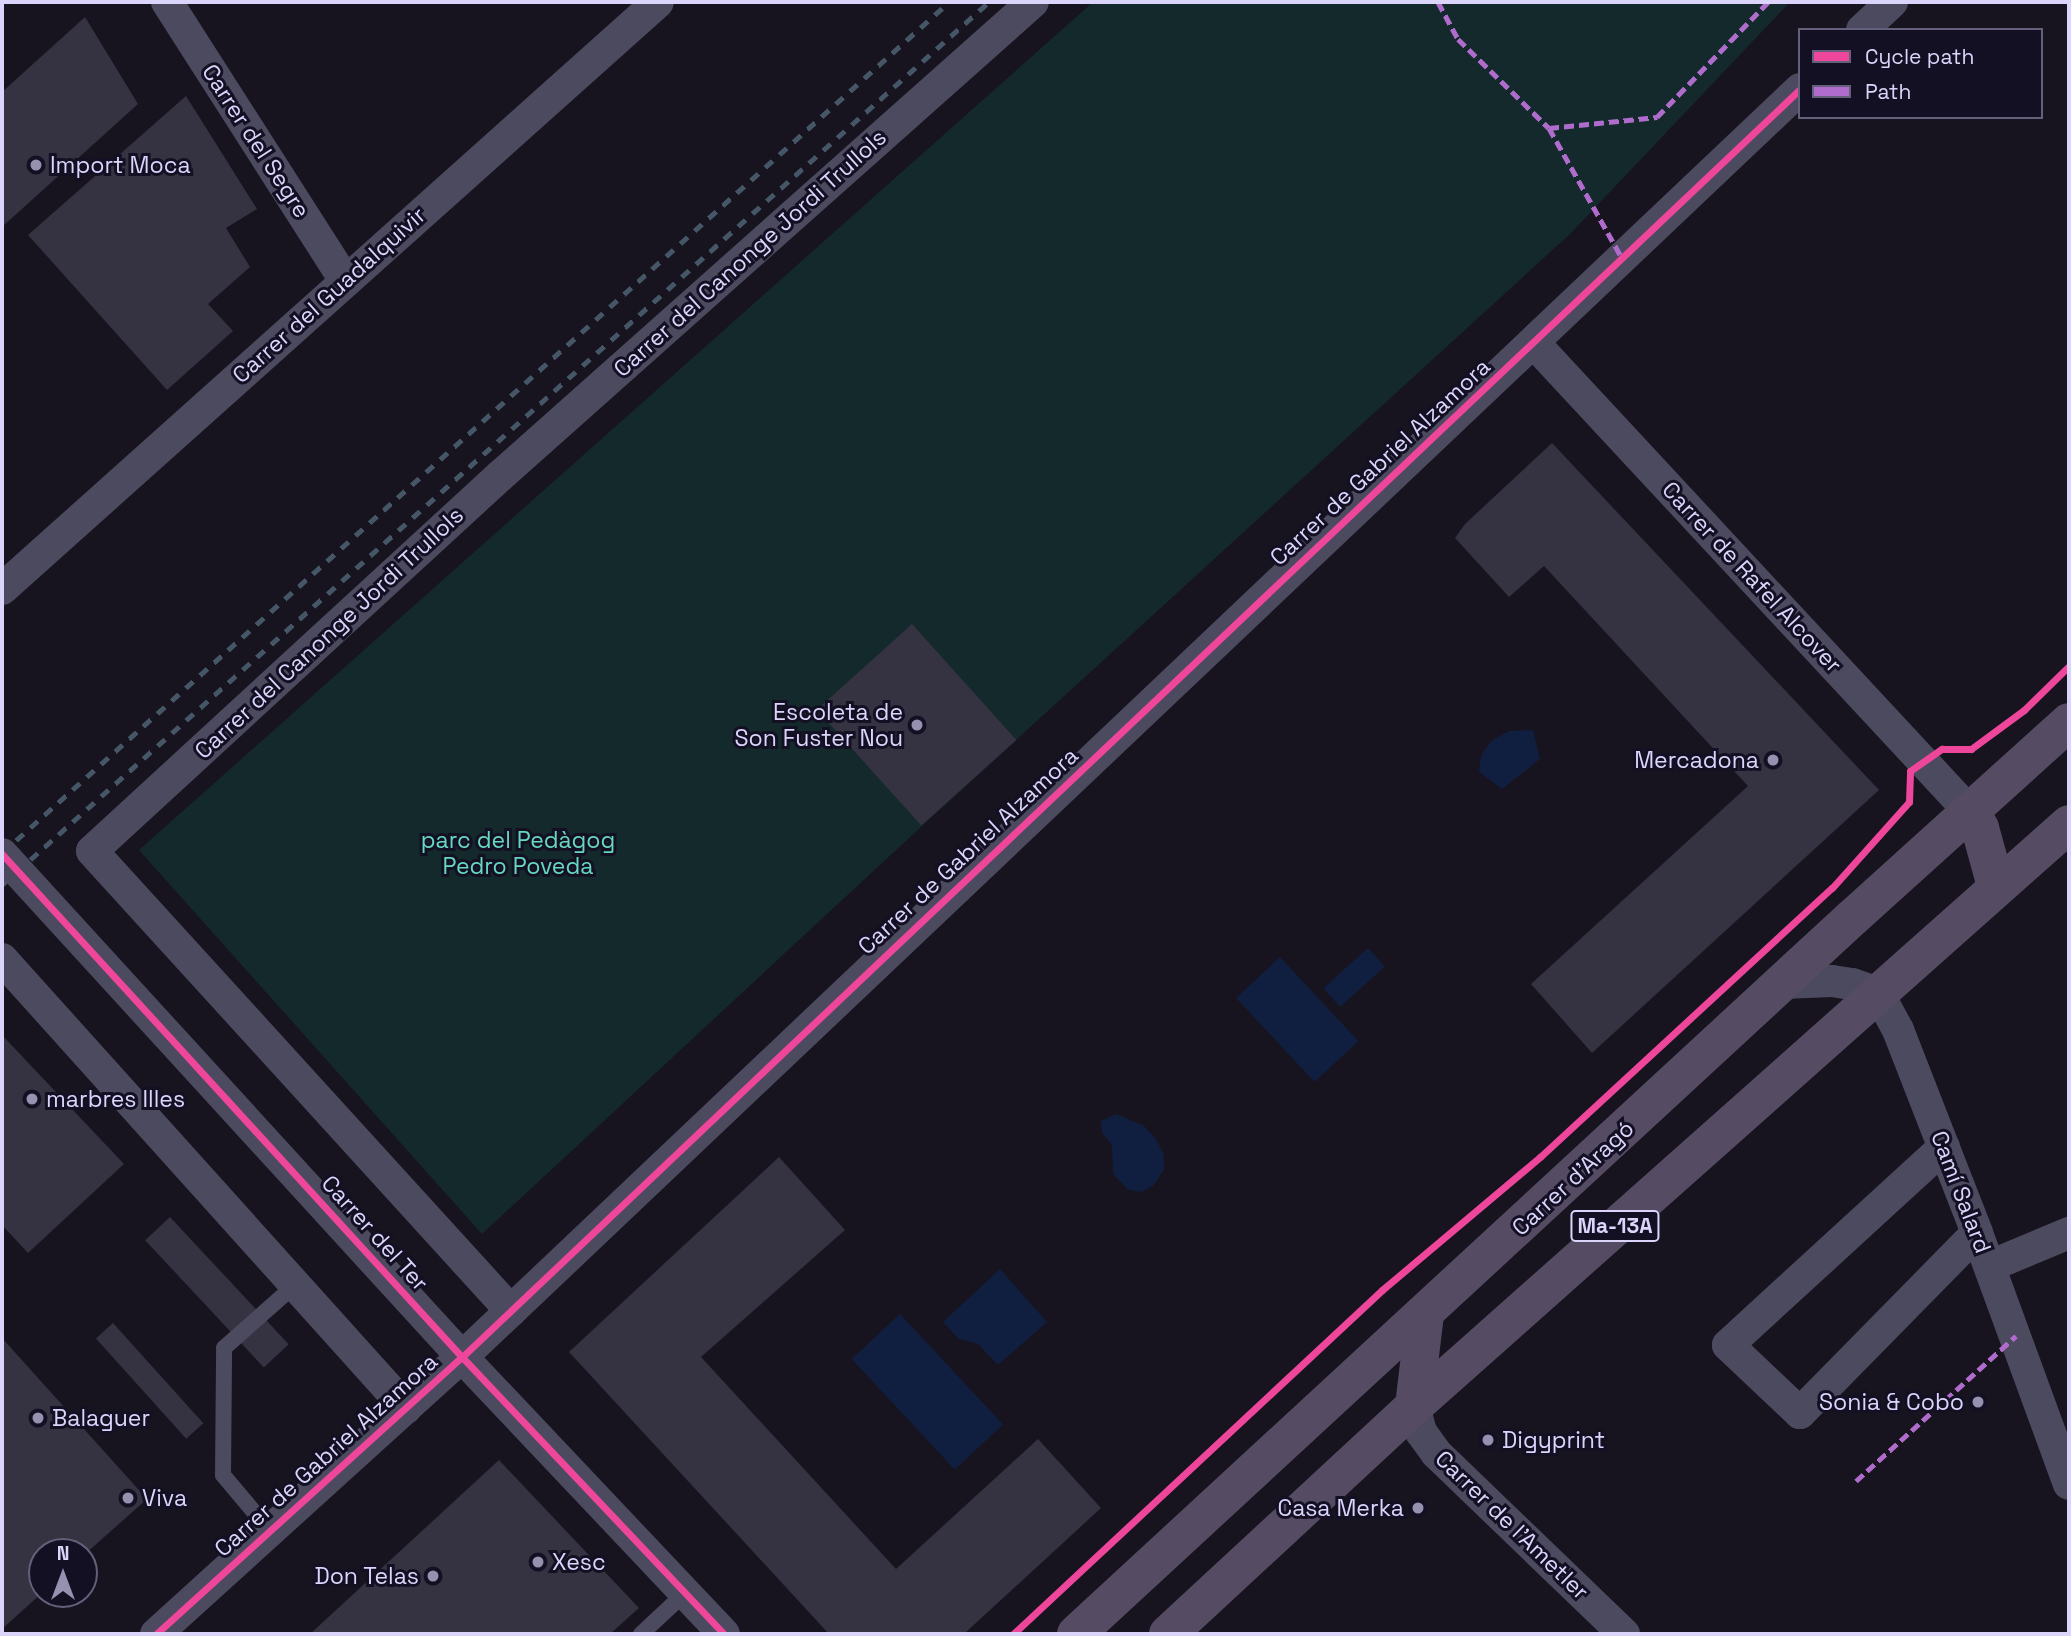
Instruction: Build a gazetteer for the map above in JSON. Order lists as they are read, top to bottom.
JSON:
{
  "streets": {
    "main road": ["Carrer d'Aragó", "Ma-13A"],
    "street": [
      "Carrer del Segre",
      "Carrer del Canonge Jordi Trullols",
      "Carrer del Guadalquivir",
      "Carrer de Gabriel Alzamora",
      "Carrer de Rafel Alcover",
      "Camí Salard",
      "Carrer del Ter",
      "Carrer de l'Ametler"
    ]
  },
  "crossings": [
    ["Carrer del Segre", "Carrer del Guadalquivir"],
    ["Carrer del Canonge Jordi Trullols", "Carrer de Gabriel Alzamora"],
    ["Carrer de Gabriel Alzamora", "Carrer de Rafel Alcover"],
    ["Carrer de Gabriel Alzamora", "Carrer del Ter"],
    ["Carrer de Rafel Alcover", "Carrer d'Aragó"],
    ["Camí Salard", "Ma-13A"],
    ["Ma-13A", "Carrer de l'Ametler"]
  ],
  "parks": ["parc del Pedàgog Pedro Poveda"],
  "places": [
    "Import Moca",
    "Escoleta de Son Fuster Nou",
    "Mercadona",
    "marbres Illes",
    "Sonia & Cobo",
    "Balaguer",
    "Digyprint",
    "Viva",
    "Casa Merka",
    "Xesc",
    "Don Telas"
  ],
  "legend": ["Cycle path", "Path"],
  "north": "top"
}
